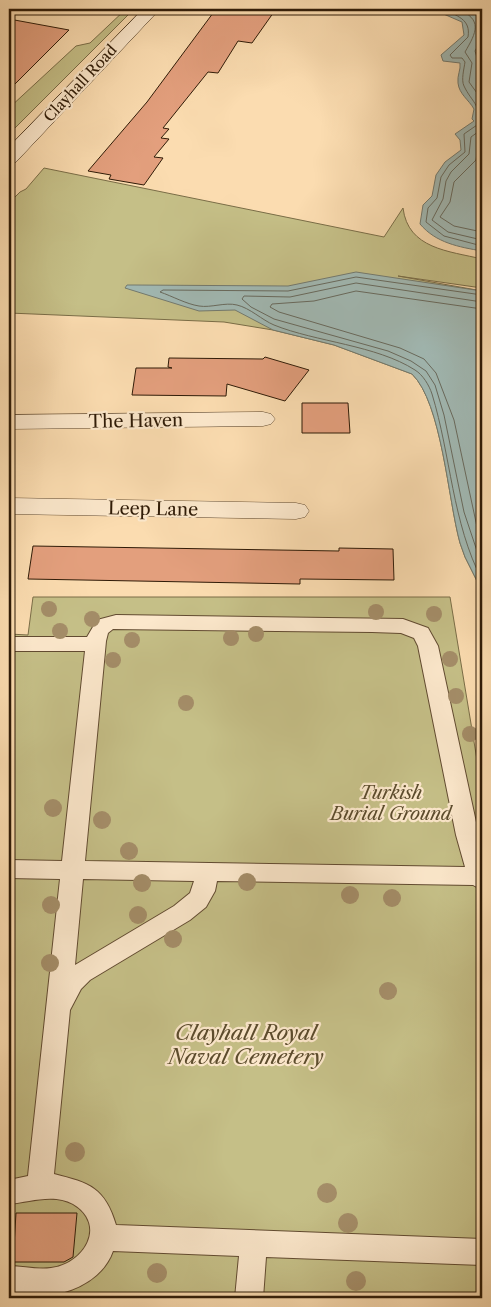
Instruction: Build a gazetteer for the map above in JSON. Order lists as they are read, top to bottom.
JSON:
{
  "streets": {
    "street": ["Clayhall Road", "The Haven", "Leep Lane"]
  },
  "parks": ["Turkish Burial Ground", "Clayhall Royal Naval Cemetery"]
}
